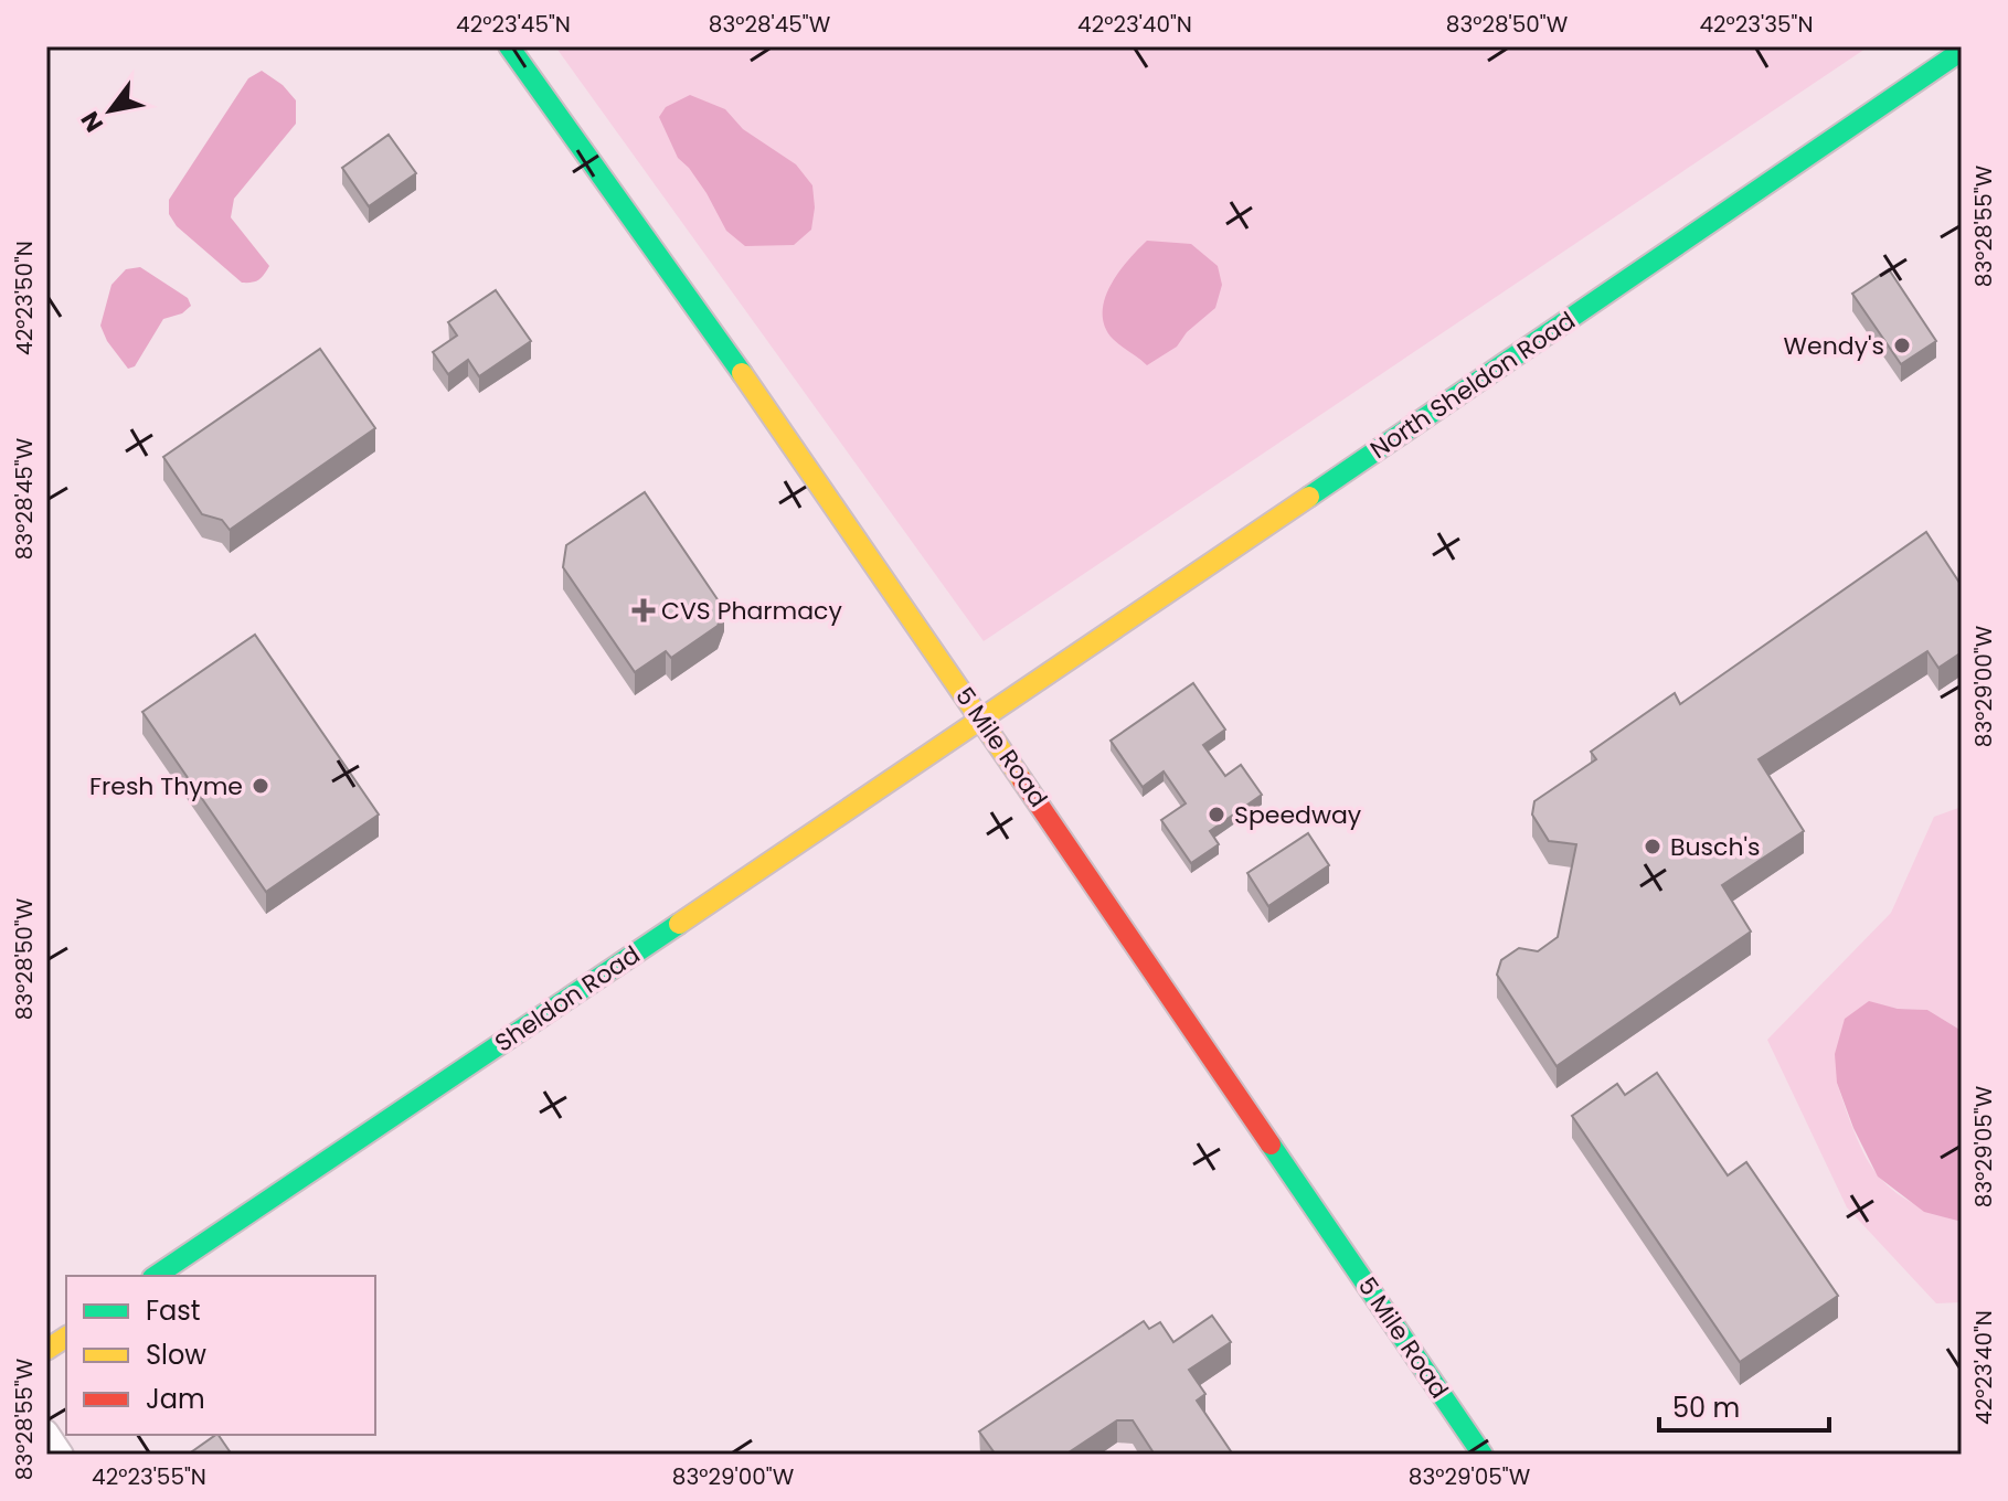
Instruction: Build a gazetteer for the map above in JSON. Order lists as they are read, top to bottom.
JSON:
{
  "streets": {
    "main road": ["North Sheldon Road", "5 Mile Road", "Sheldon Road"]
  },
  "crossings": [
    ["North Sheldon Road", "5 Mile Road"],
    ["North Sheldon Road", "Sheldon Road"],
    ["5 Mile Road", "Sheldon Road"]
  ],
  "places": {
    "other": [
      "Wendy's",
      "Fresh Thyme",
      "Speedway",
      "Busch's"
    ],
    "health": ["CVS Pharmacy"]
  },
  "legend": ["Fast", "Slow", "Jam"],
  "scale_bar": "50 m",
  "north": "bottom left",
  "coordinates": [
    "42°23'45\"N",
    "83°28'45\"W",
    "42°23'40\"N",
    "83°28'50\"W",
    "42°23'35\"N",
    "83°28'55\"W",
    "42°23'50\"N",
    "83°29'00\"W",
    "83°29'05\"W",
    "42°23'55\"N"
  ]
}
